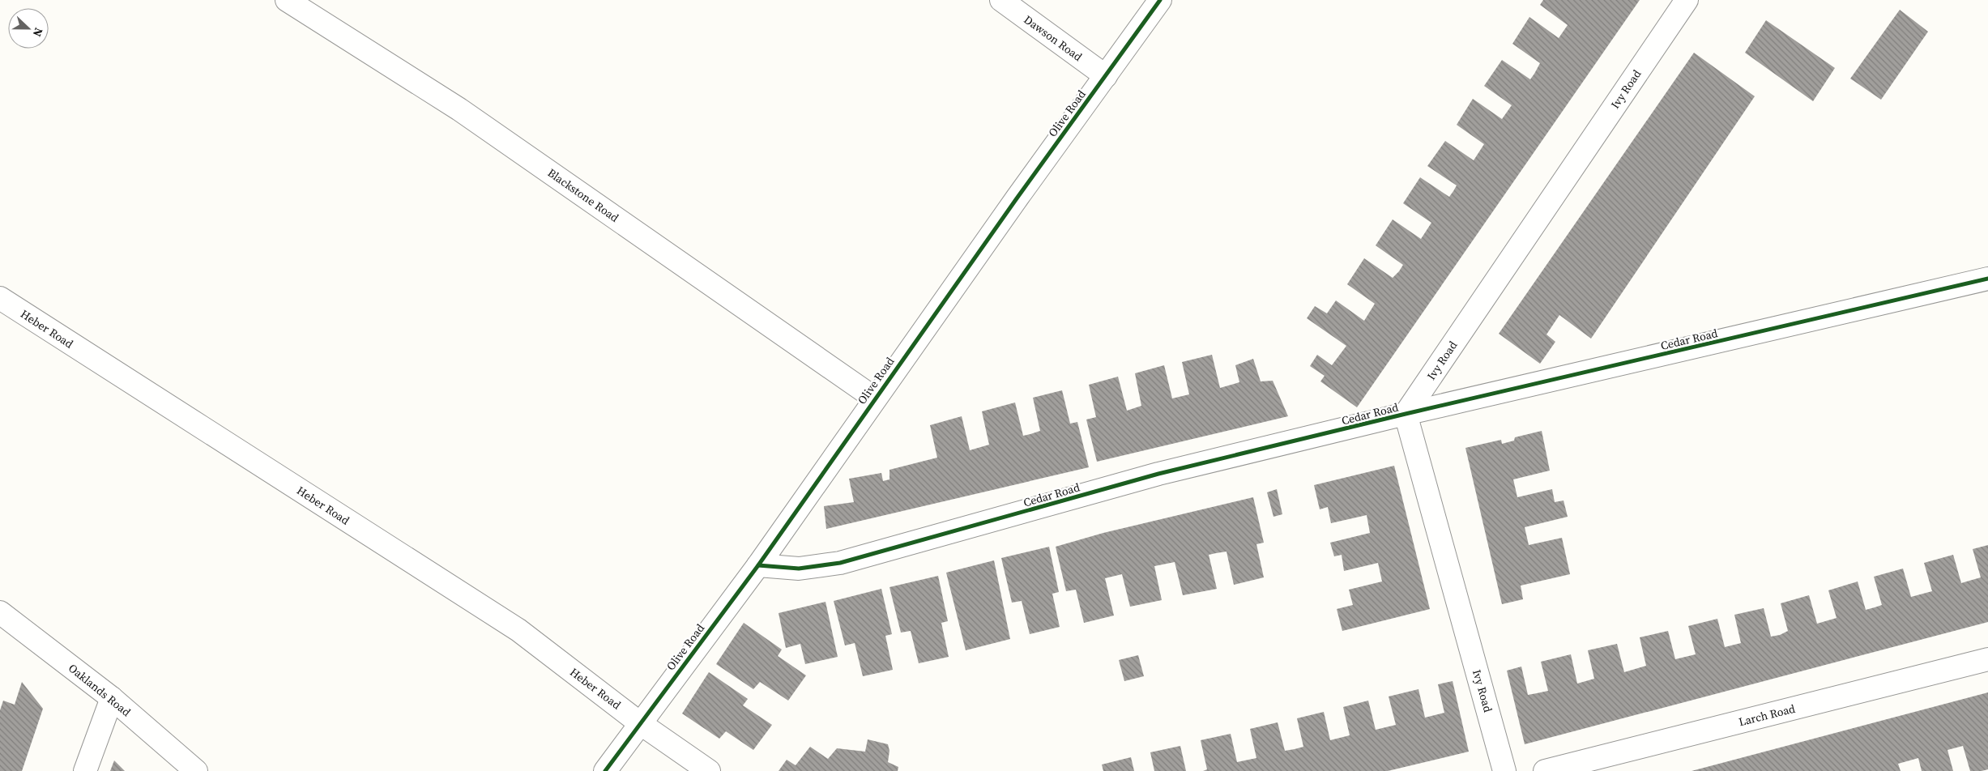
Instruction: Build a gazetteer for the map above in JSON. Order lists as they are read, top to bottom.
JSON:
{
  "streets": {
    "street": [
      "Dawson Road",
      "Ivy Road",
      "Olive Road",
      "Blackstone Road",
      "Heber Road",
      "Cedar Road",
      "Oaklands Road",
      "Larch Road"
    ]
  },
  "crossings": [
    ["Dawson Road", "Olive Road"],
    ["Ivy Road", "Cedar Road"],
    ["Olive Road", "Blackstone Road"],
    ["Olive Road", "Heber Road"],
    ["Olive Road", "Cedar Road"]
  ],
  "north": "right"
}
